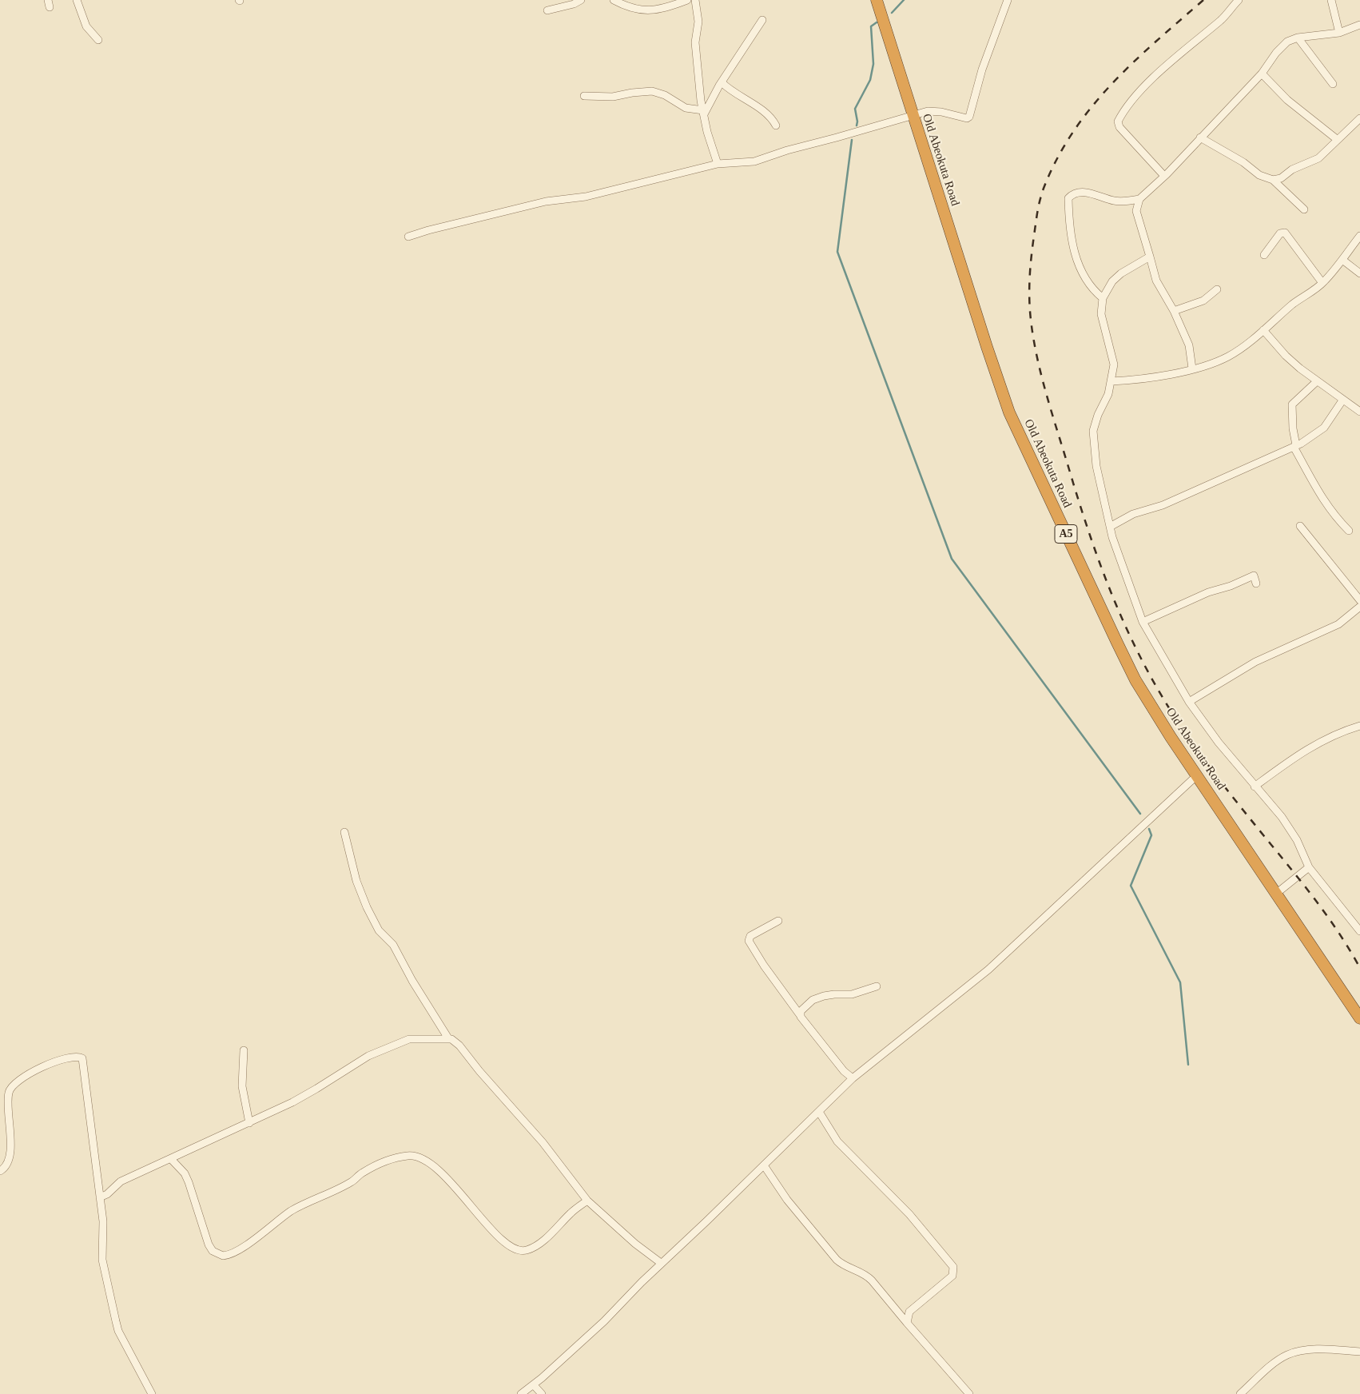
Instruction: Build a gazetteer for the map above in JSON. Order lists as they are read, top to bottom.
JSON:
{
  "streets": {
    "highway": ["Old Abeokuta Road", "A5"]
  }
}
